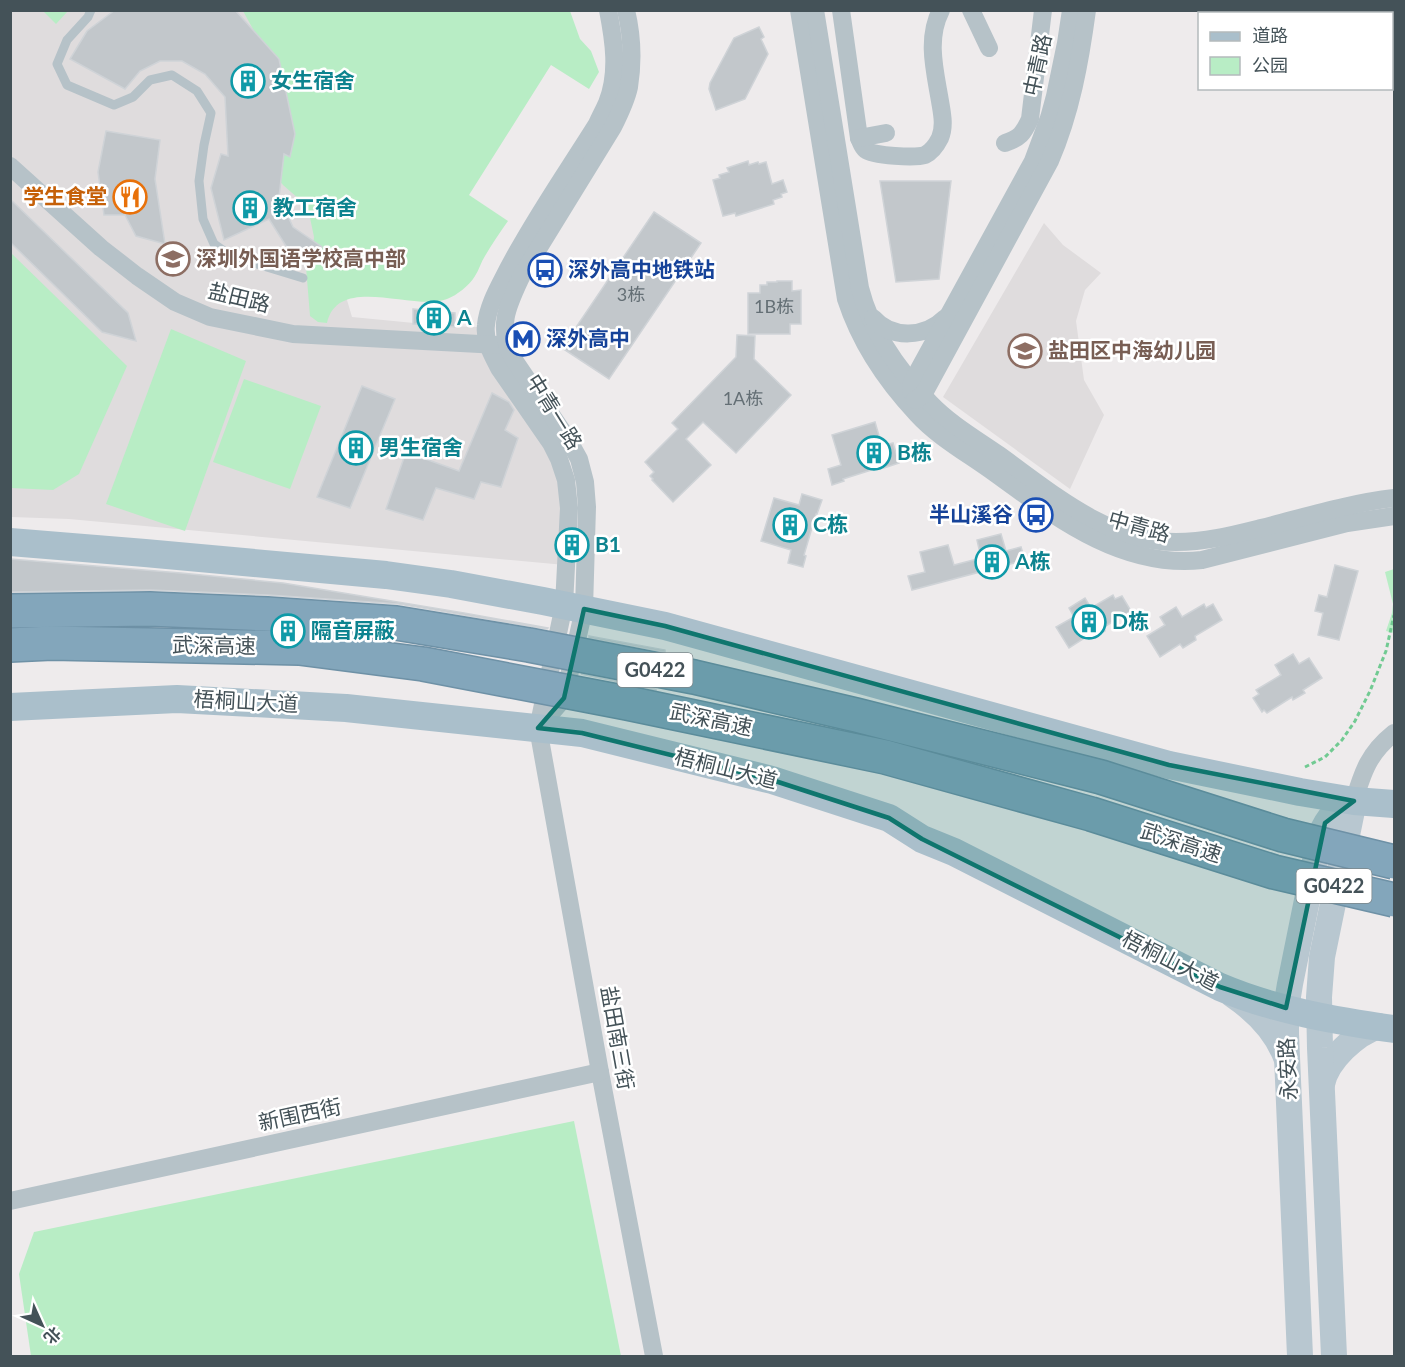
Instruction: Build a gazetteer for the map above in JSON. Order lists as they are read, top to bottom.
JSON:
{
  "streets": {
    "highway": ["武深高速", "G0422"],
    "main road": ["梧桐山大道", "永安路"],
    "street": [
      "中青路",
      "盐田路",
      "中青一路",
      "盐田南三街",
      "新围西街"
    ]
  },
  "crossings": [
    ["盐田路", "中青一路"],
    ["梧桐山大道", "盐田南三街"],
    ["梧桐山大道", "永安路"],
    ["盐田南三街", "新围西街"]
  ],
  "places": {
    "building": [
      "女生宿舍",
      "教工宿舍",
      "A",
      "男生宿舍",
      "B栋",
      "C栋",
      "B1",
      "A栋",
      "D栋",
      "隔音屏蔽"
    ],
    "restaurant": ["学生食堂"],
    "school or university": ["深圳外国语学校高中部", "盐田区中海幼儿园"],
    "bus stop": ["深外高中地铁站", "半山溪谷"],
    "metro station": ["深外高中"]
  },
  "house_numbers": ["3栋", "1B栋", "1A栋"],
  "legend": ["道路", "公园"],
  "north": "bottom right"
}
